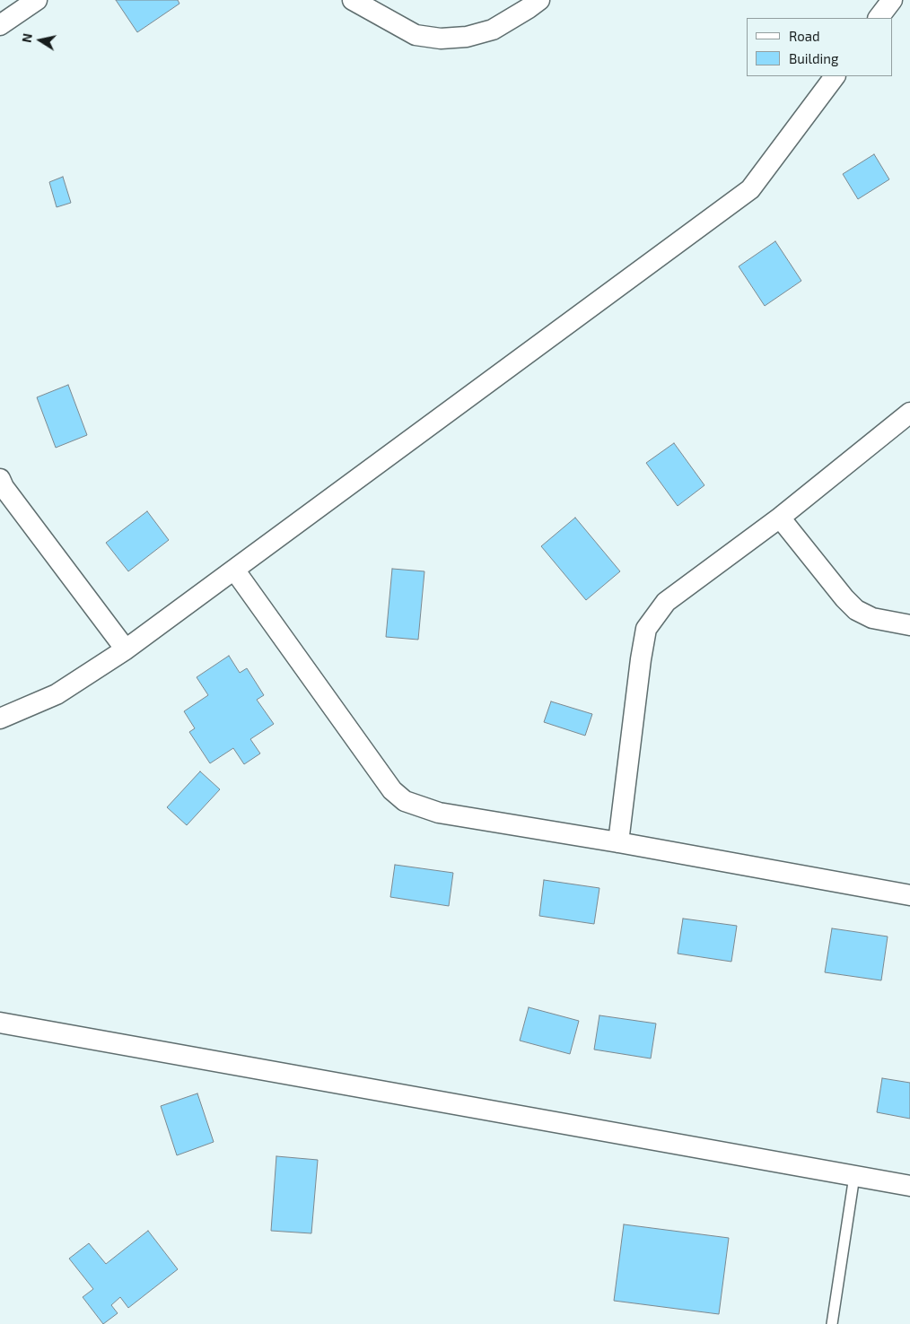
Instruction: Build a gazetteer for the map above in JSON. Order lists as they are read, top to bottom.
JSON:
{
  "legend": ["Road", "Building"],
  "north": "left"
}
